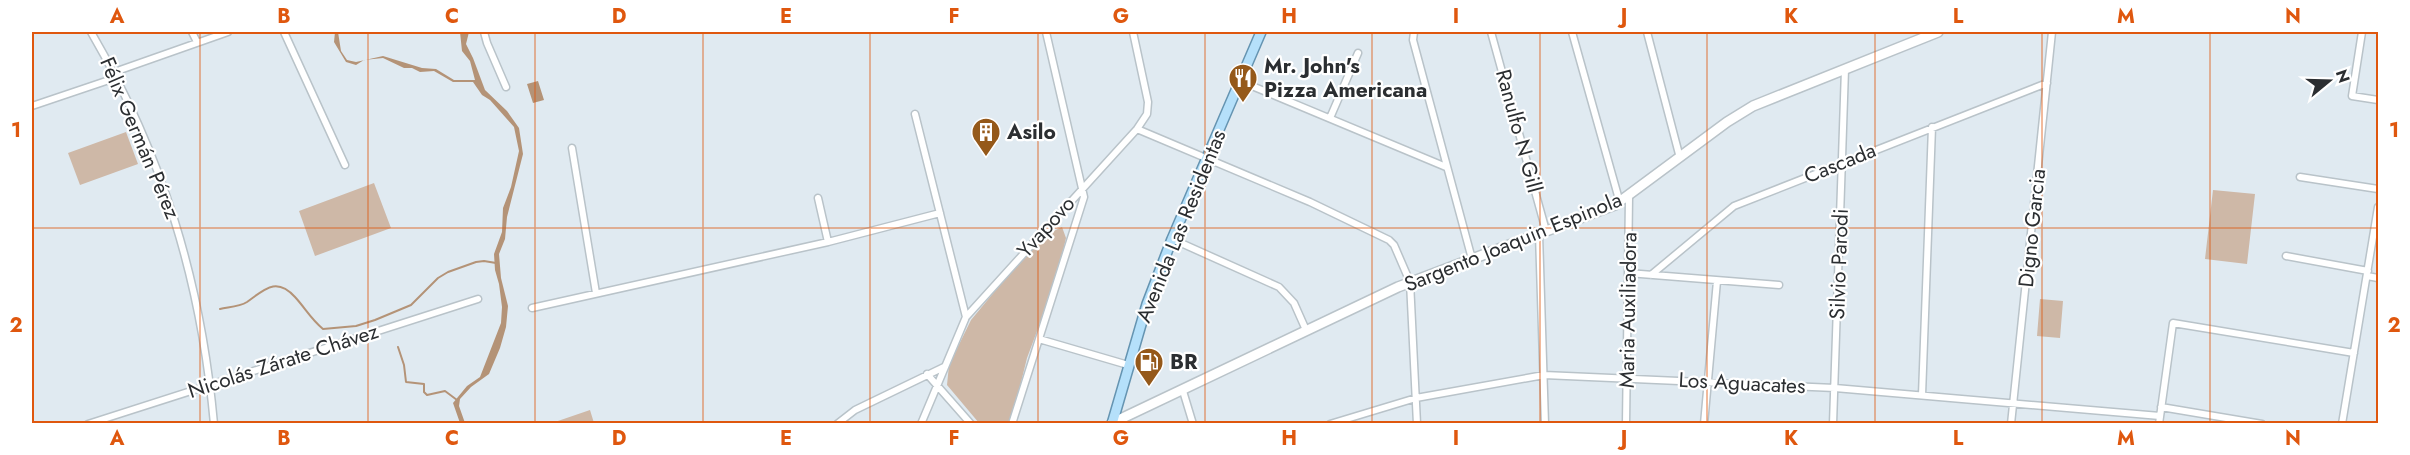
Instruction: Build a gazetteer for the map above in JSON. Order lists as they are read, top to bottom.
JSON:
{
  "streets": {
    "main road": ["Avenida Las Residentas"],
    "street": [
      "Ranulfo N Gill",
      "Félix Germán Pérez",
      "Cascada",
      "Yvapovo",
      "Digno Garcia",
      "Sargento Joaquin Espinola",
      "Silvio Parodi",
      "Maria Auxiliadora",
      "Nicolás Zárate Chávez",
      "Los Aguacates"
    ]
  },
  "crossings": [
    ["Ranulfo N Gill", "Sargento Joaquin Espinola"],
    ["Ranulfo N Gill", "Los Aguacates"],
    ["Félix Germán Pérez", "Nicolás Zárate Chávez"],
    ["Cascada", "Digno Garcia"],
    ["Cascada", "Silvio Parodi"],
    ["Avenida Las Residentas", "Sargento Joaquin Espinola"],
    ["Digno Garcia", "Los Aguacates"],
    ["Sargento Joaquin Espinola", "Silvio Parodi"],
    ["Sargento Joaquin Espinola", "Maria Auxiliadora"],
    ["Silvio Parodi", "Los Aguacates"],
    ["Maria Auxiliadora", "Los Aguacates"]
  ],
  "places": {
    "restaurant": ["Mr. John's Pizza Americana"],
    "building": ["Asilo"],
    "fuel station": ["BR"]
  },
  "north": "right",
  "grid": {
    "columns": [
      "A",
      "B",
      "C",
      "D",
      "E",
      "F",
      "G",
      "H",
      "I",
      "J",
      "K",
      "L",
      "M",
      "N"
    ],
    "rows": ["1", "2"]
  }
}
